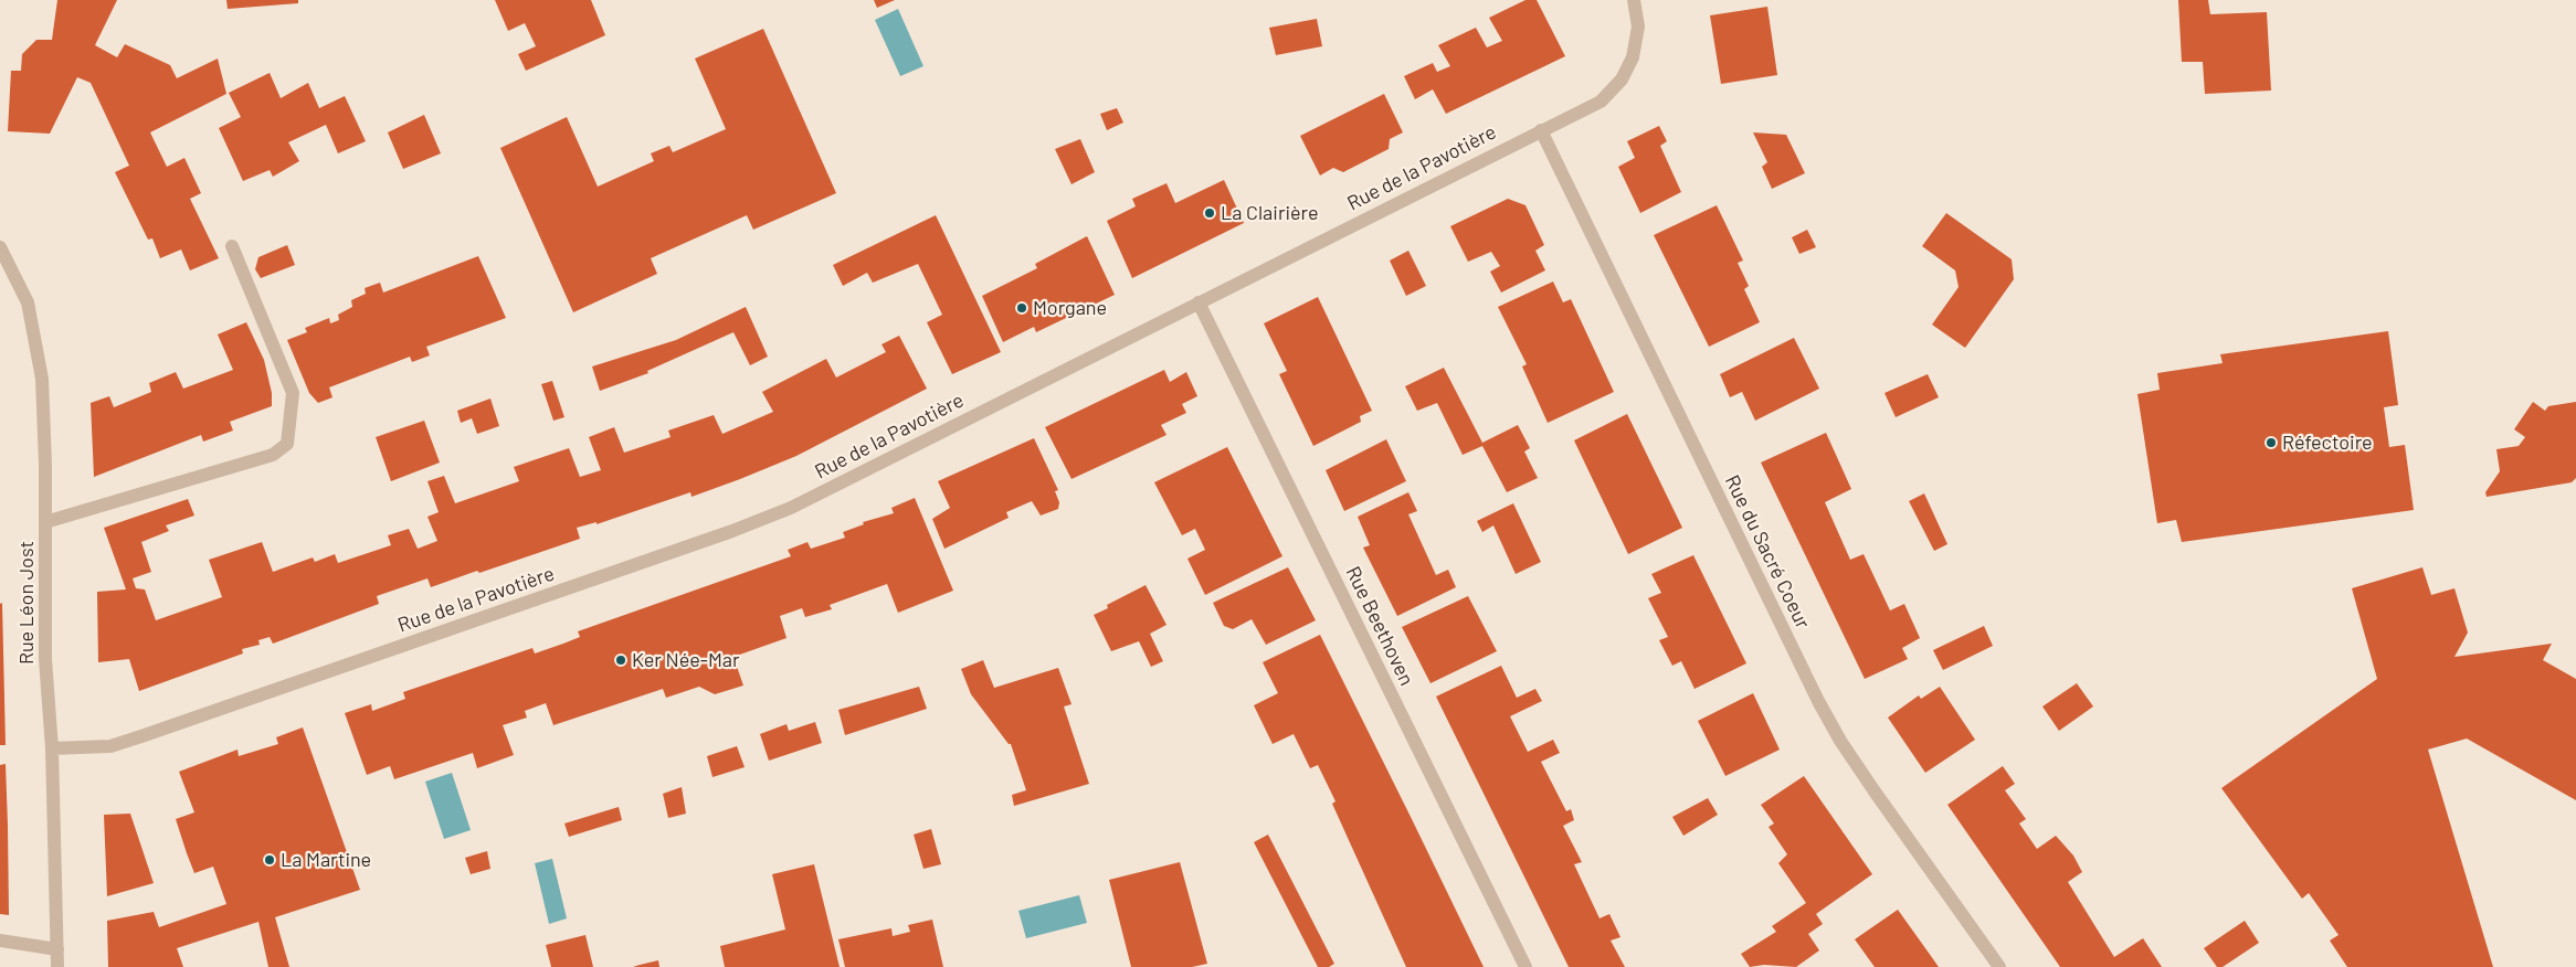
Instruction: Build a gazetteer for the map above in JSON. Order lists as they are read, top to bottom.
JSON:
{
  "streets": {
    "street": [
      "Rue de la Pavotière",
      "Rue du Sacré Coeur",
      "Rue Léon Jost",
      "Rue Beethoven"
    ]
  },
  "crossings": [
    ["Rue de la Pavotière", "Rue du Sacré Coeur"],
    ["Rue de la Pavotière", "Rue Léon Jost"],
    ["Rue de la Pavotière", "Rue Beethoven"]
  ],
  "places": [
    "La Clairière",
    "Morgane",
    "Réfectoire",
    "Ker Née-Mar",
    "La Martine"
  ]
}
